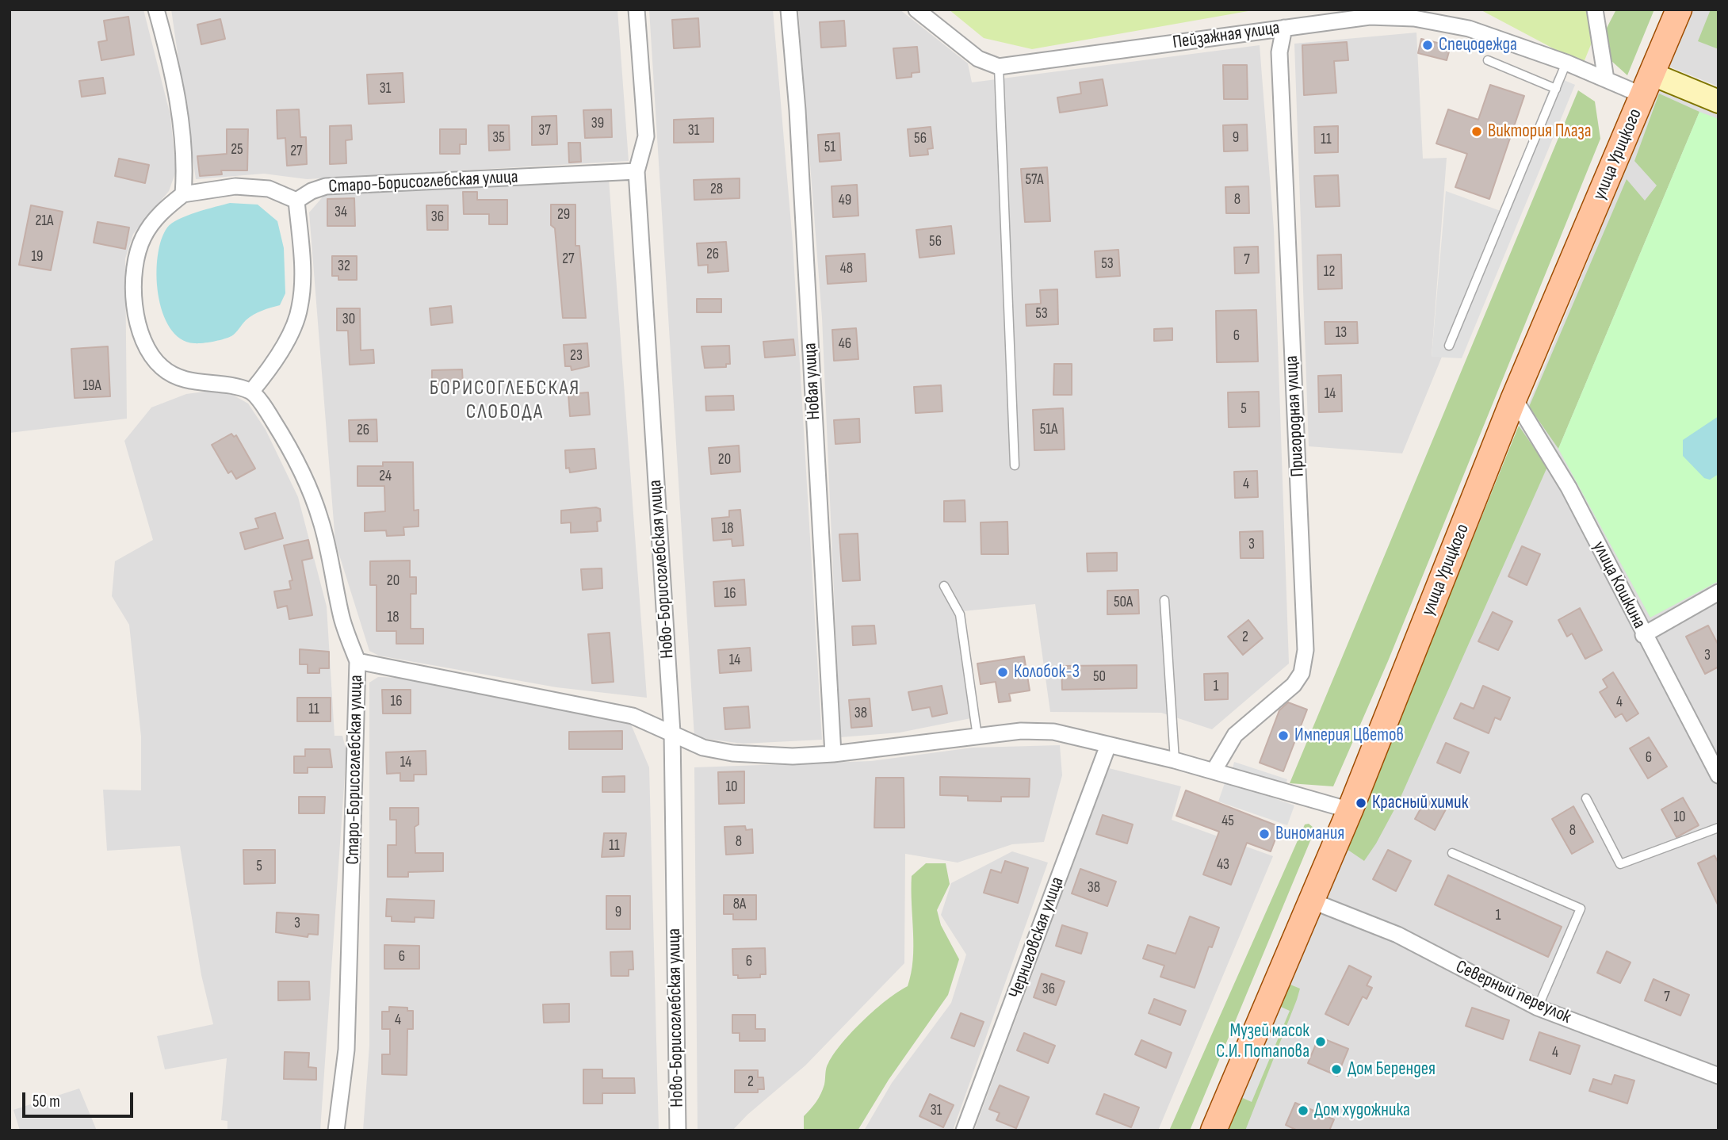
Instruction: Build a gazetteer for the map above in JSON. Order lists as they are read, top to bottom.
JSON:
{
  "streets": {
    "main road": ["улица Урицкого"],
    "street": [
      "Пейзажная улица",
      "Старо-Борисоглебская улица",
      "Новая улица",
      "Пригородная улица",
      "Ново-Борисоглебская улица",
      "улица Кошкина",
      "Черниговская улица",
      "Северный переулок"
    ]
  },
  "crossings": [
    ["Пейзажная улица", "улица Урицкого"],
    ["Пейзажная улица", "Пригородная улица"],
    ["улица Урицкого", "улица Кошкина"],
    ["улица Урицкого", "Северный переулок"],
    ["Старо-Борисоглебская улица", "Ново-Борисоглебская улица"]
  ],
  "districts": ["БОРИСОГЛЕБСКАЯ СЛОБОДА"],
  "places": [
    "Спецодежда",
    "Виктория Плаза",
    "Колобок-3",
    "Империя Цветов",
    "Красный химик",
    "Виномания",
    "Музей масок С.И. Потапова",
    "Дом Берендея",
    "Дом художника"
  ],
  "house_numbers": [
    "31",
    "39",
    "37",
    "31",
    "35",
    "9",
    "56",
    "11",
    "51",
    "25",
    "27",
    "57А",
    "28",
    "8",
    "49",
    "34",
    "29",
    "36",
    "21А",
    "56",
    "26",
    "19",
    "27",
    "7",
    "53",
    "32",
    "48",
    "12",
    "53",
    "30",
    "13",
    "6",
    "46",
    "23",
    "19А",
    "14",
    "5",
    "51А",
    "26",
    "20",
    "24",
    "4",
    "18",
    "3",
    "20",
    "16",
    "50А",
    "18",
    "2",
    "3",
    "14",
    "50",
    "1",
    "16",
    "4",
    "11",
    "38",
    "6",
    "14",
    "10",
    "10",
    "45",
    "8",
    "8",
    "11",
    "43",
    "5",
    "38",
    "8А",
    "9",
    "1",
    "3",
    "6",
    "6",
    "36",
    "7",
    "4",
    "4",
    "2",
    "31"
  ],
  "scale_bar": "50 m"
}
